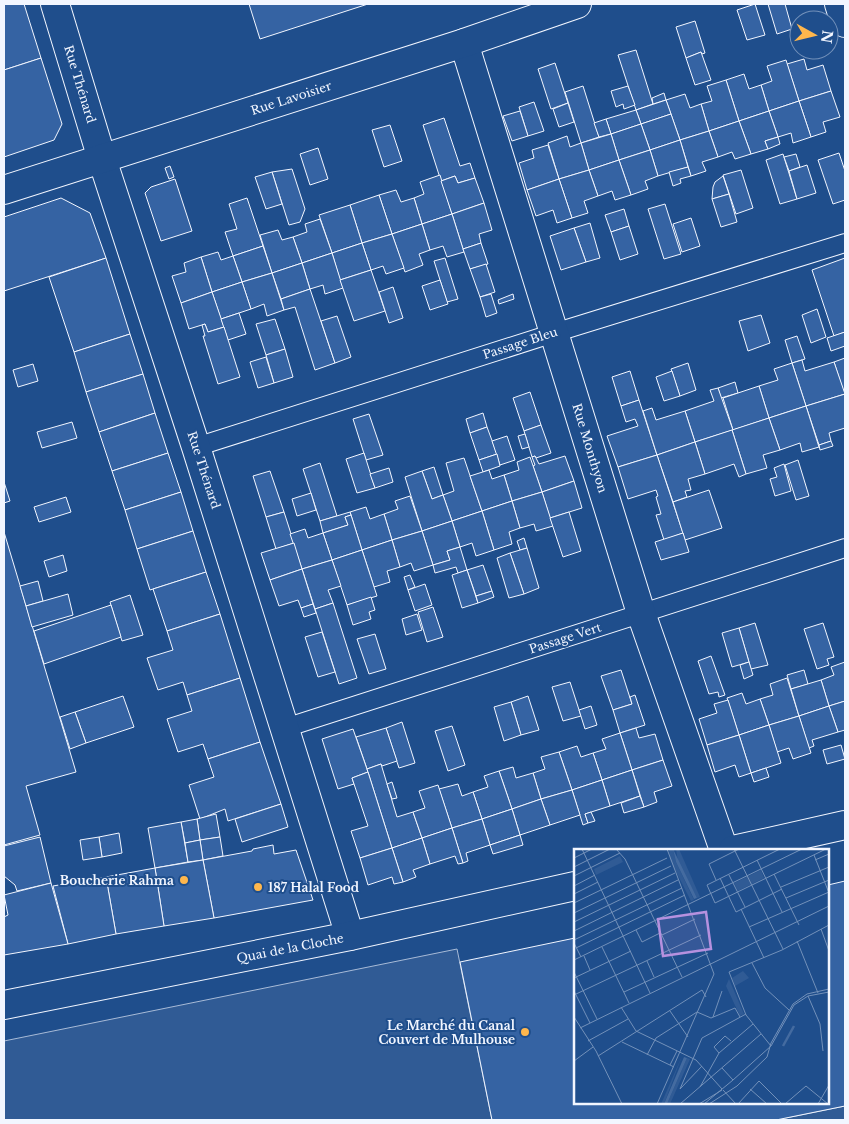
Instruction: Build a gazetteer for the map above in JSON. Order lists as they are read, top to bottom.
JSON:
{
  "streets": {
    "street": [
      "Rue Thénard",
      "Rue Lavoisier",
      "Rue Monthyon",
      "Quai de la Cloche"
    ],
    "lane": ["Passage Bleu", "Passage Vert"]
  },
  "crossings": [
    ["Rue Thénard", "Rue Lavoisier"],
    ["Rue Thénard", "Passage Bleu"],
    ["Rue Thénard", "Passage Vert"],
    ["Rue Thénard", "Quai de la Cloche"],
    ["Rue Lavoisier", "Rue Monthyon"],
    ["Passage Bleu", "Rue Monthyon"],
    ["Rue Monthyon", "Passage Vert"]
  ],
  "places": ["Boucherie Rahma", "187 Halal Food", "Le Marché du Canal Couvert de Mulhouse"],
  "north": "right"
}
